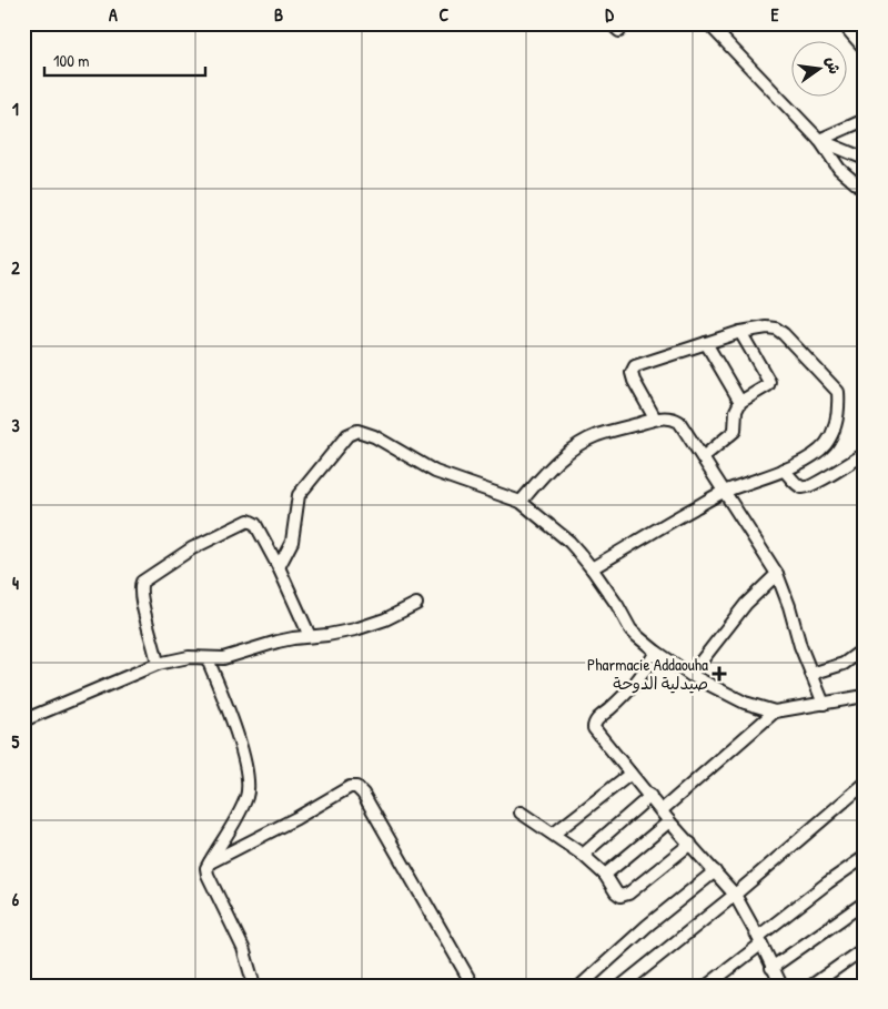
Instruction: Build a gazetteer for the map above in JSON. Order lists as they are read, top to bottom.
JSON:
{
  "places": {
    "health": ["Pharmacie Addaouha صيدلية الدوحة"]
  },
  "scale_bar": "100 m",
  "north": "right",
  "grid": {
    "columns": [
      "A",
      "B",
      "C",
      "D",
      "E"
    ],
    "rows": [
      "1",
      "2",
      "3",
      "4",
      "5",
      "6"
    ]
  }
}
